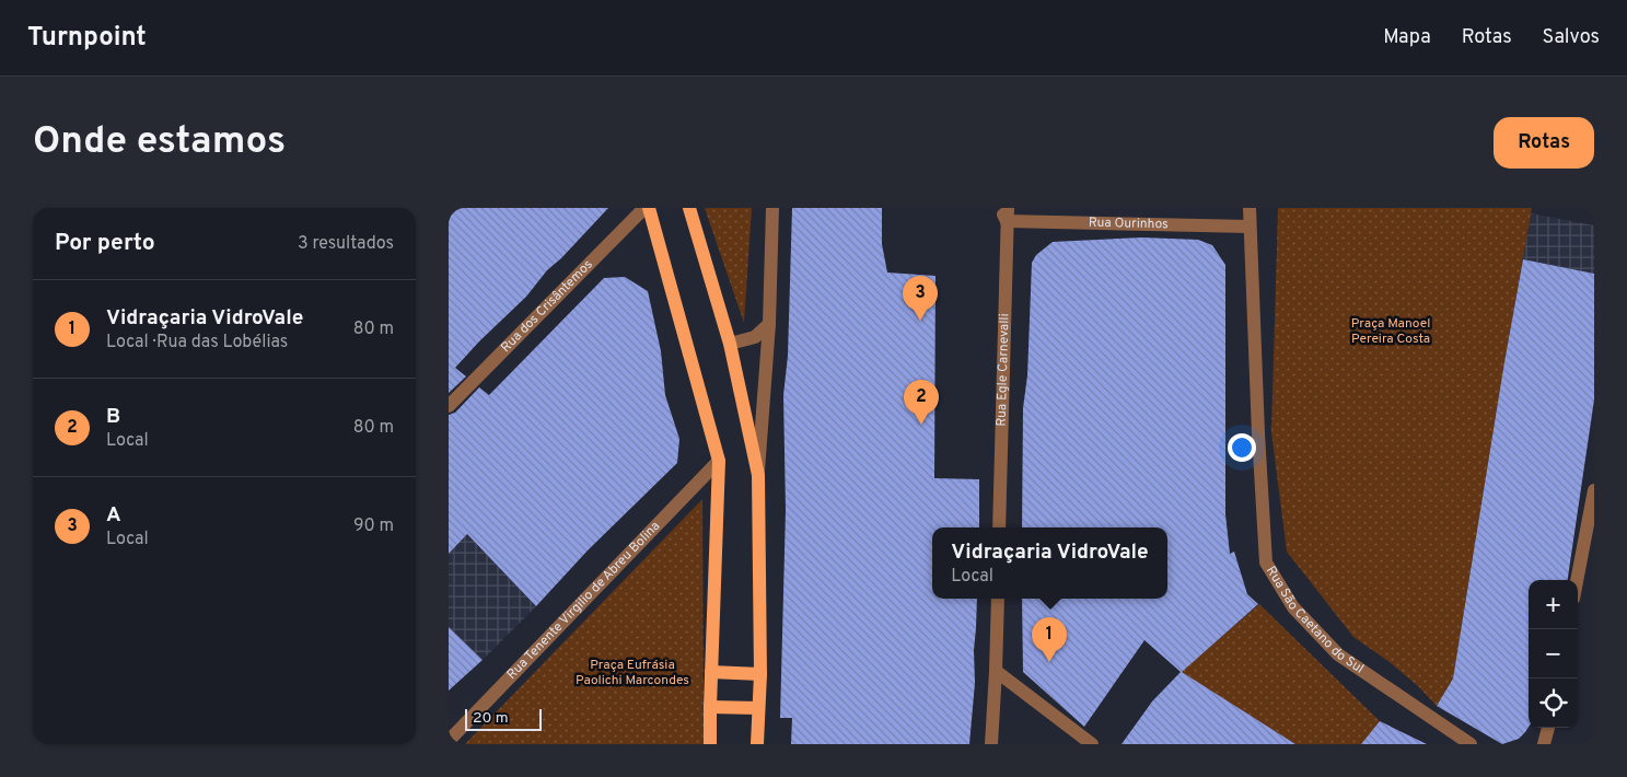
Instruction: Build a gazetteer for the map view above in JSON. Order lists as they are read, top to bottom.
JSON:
{
  "streets": {
    "street": [
      "Rua Ourinhos",
      "Rua dos Crisântemos",
      "Rua Egle Carnevalli",
      "Rua Tenente Virgilio de Abreu Bolina",
      "Rua São Caetano do Sul"
    ]
  },
  "crossings": [
    ["Rua Ourinhos", "Rua Egle Carnevalli"],
    ["Rua Ourinhos", "Rua São Caetano do Sul"]
  ],
  "parks": ["Praça Manoel Pereira Costa", "Praça Eufrásia Paolichi Marcondes"],
  "scale_bar": "20 m",
  "page": {
    "header": "Turnpoint",
    "nav": ["Mapa", "Rotas", "Salvos"],
    "buttons": "Rotas",
    "title": "Onde estamos",
    "heading": ["Por perto", "3 resultados"],
    "pins": ["3", "2", "1"],
    "list": [
      {
        "mark": "1",
        "name": "Vidraçaria VidroVale",
        "note": "Local · Rua das Lobélias",
        "value": "80 m"
      },
      {
        "mark": "2",
        "name": "B",
        "note": "Local",
        "value": "80 m"
      },
      {
        "mark": "3",
        "name": "A",
        "note": "Local",
        "value": "90 m"
      }
    ],
    "popup": ["Vidraçaria VidroVale", "Local"],
    "map_buttons": ["+", "−"],
    "scale": "20 m"
  }
}
